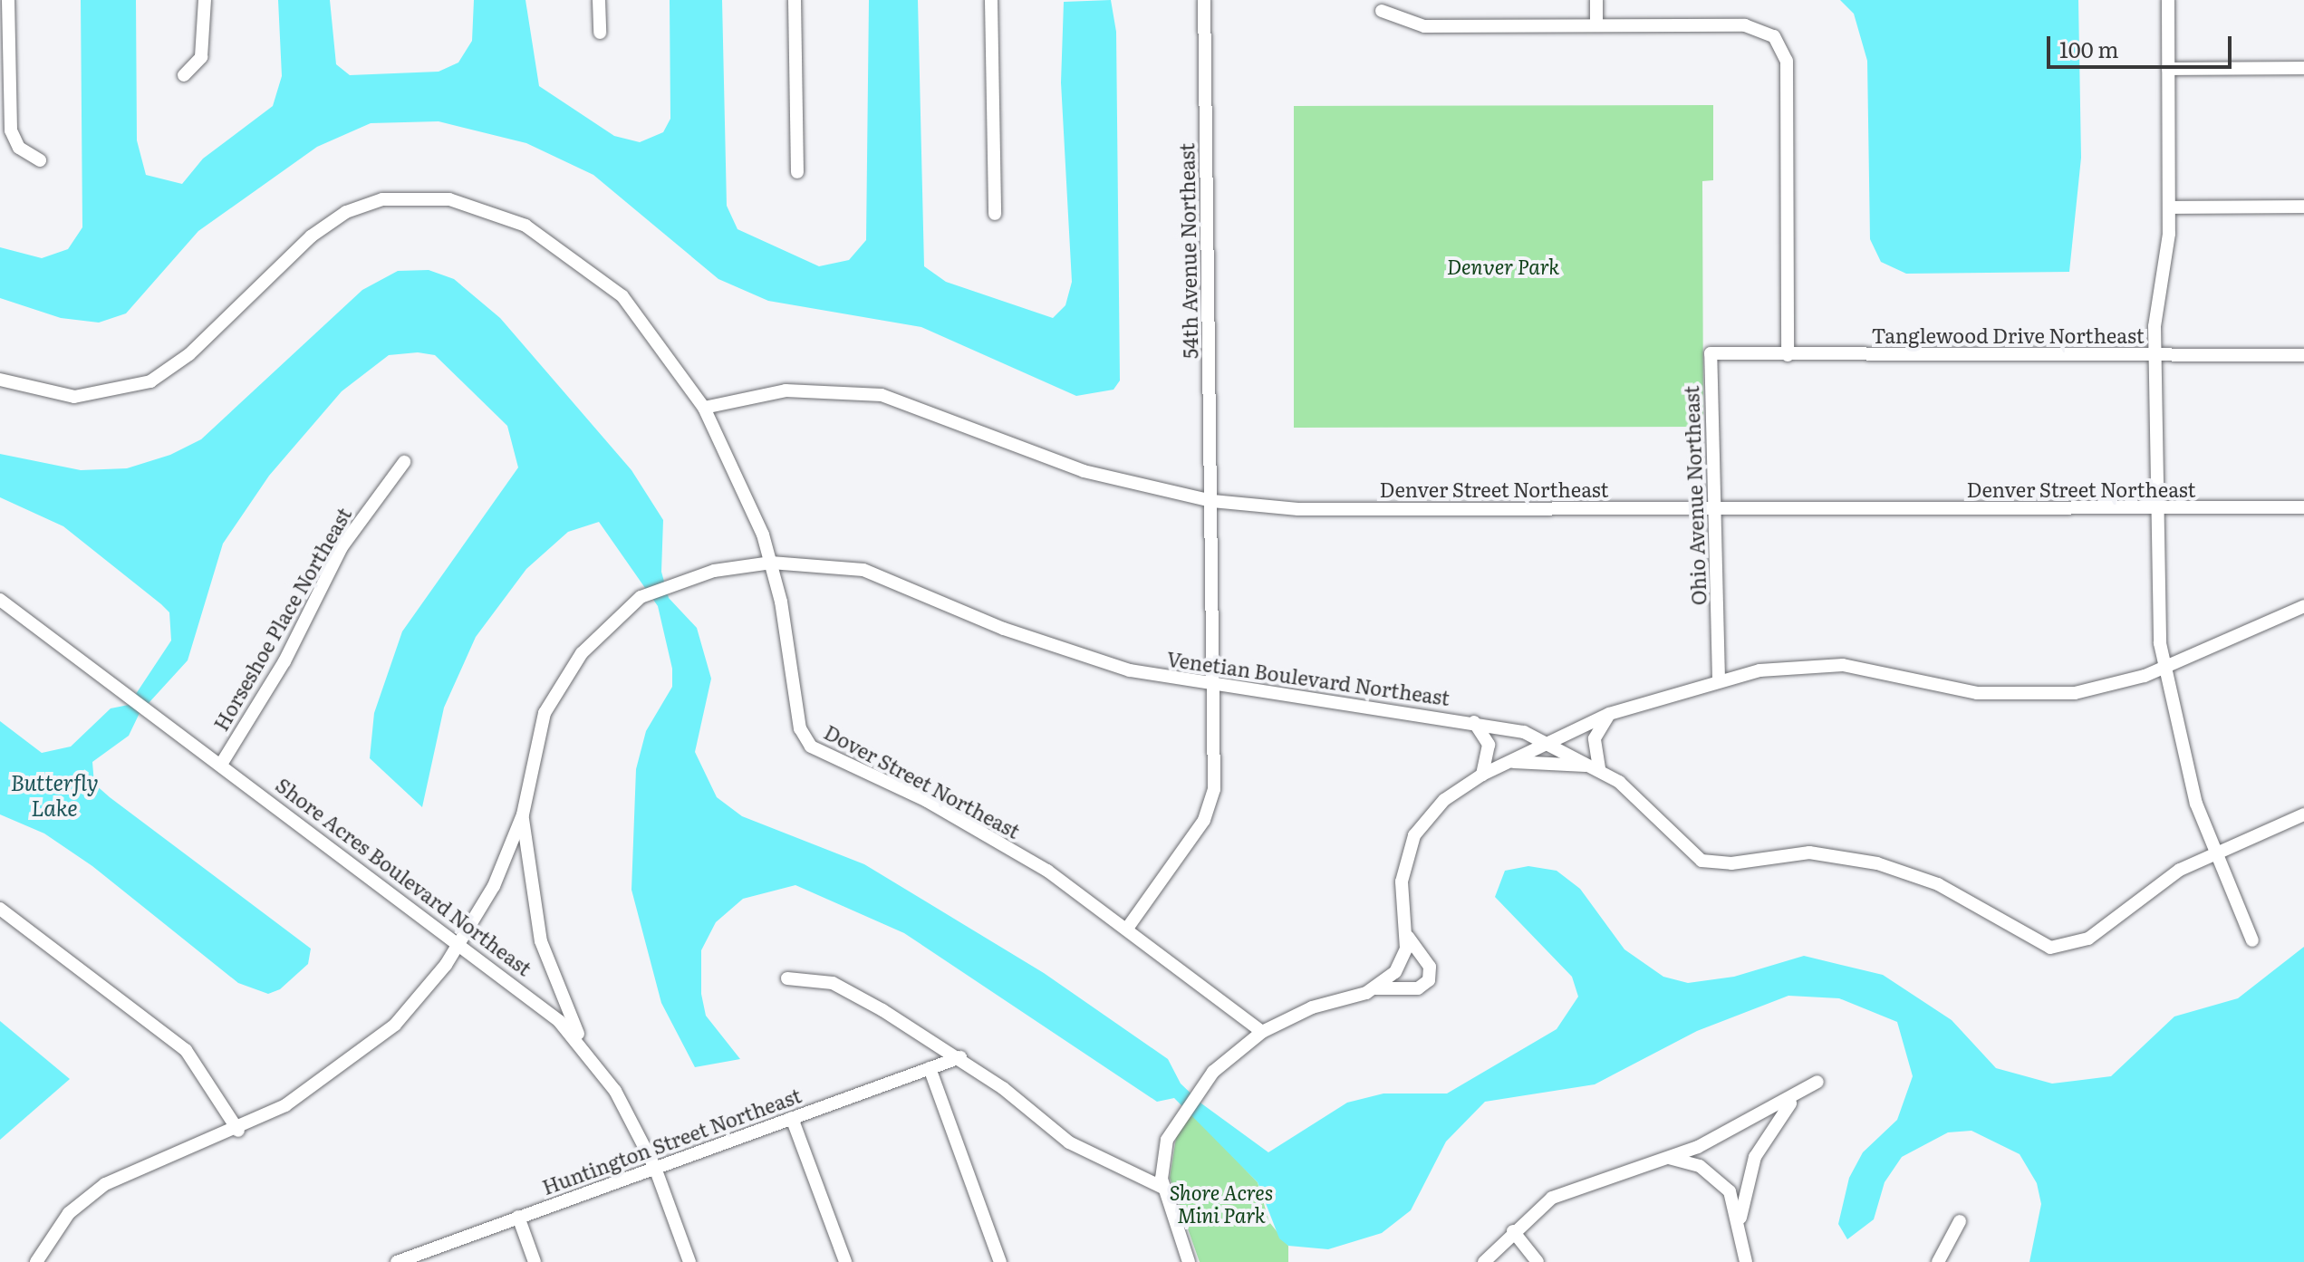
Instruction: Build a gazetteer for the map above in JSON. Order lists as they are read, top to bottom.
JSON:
{
  "streets": {
    "street": [
      "54th Avenue Northeast",
      "Tanglewood Drive Northeast",
      "Denver Street Northeast",
      "Ohio Avenue Northeast",
      "Horseshoe Place Northeast",
      "Venetian Boulevard Northeast",
      "Dover Street Northeast",
      "Shore Acres Boulevard Northeast",
      "Huntington Street Northeast"
    ]
  },
  "crossings": [
    ["54th Avenue Northeast", "Denver Street Northeast"],
    ["54th Avenue Northeast", "Venetian Boulevard Northeast"],
    ["54th Avenue Northeast", "Dover Street Northeast"],
    ["Tanglewood Drive Northeast", "Ohio Avenue Northeast"],
    ["Denver Street Northeast", "Ohio Avenue Northeast"],
    ["Denver Street Northeast", "Dover Street Northeast"],
    ["Horseshoe Place Northeast", "Shore Acres Boulevard Northeast"],
    ["Venetian Boulevard Northeast", "Dover Street Northeast"],
    ["Venetian Boulevard Northeast", "Shore Acres Boulevard Northeast"],
    ["Shore Acres Boulevard Northeast", "Huntington Street Northeast"]
  ],
  "water": ["Butterfly Lake"],
  "parks": ["Denver Park", "Shore Acres Mini Park"],
  "scale_bar": "100 m"
}
